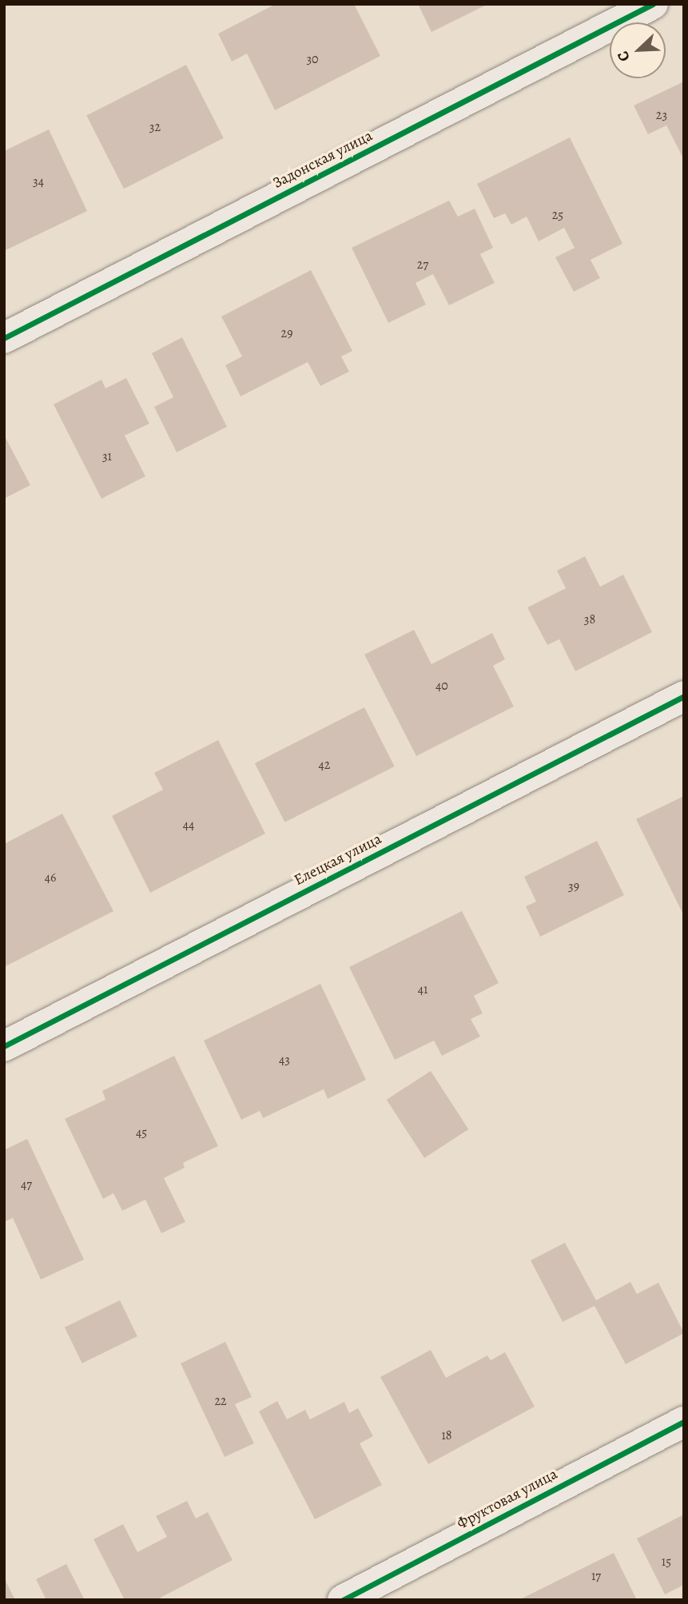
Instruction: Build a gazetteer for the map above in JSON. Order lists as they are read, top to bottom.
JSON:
{
  "streets": {
    "street": ["Задонская улица", "Елецкая улица", "Фруктовая улица"]
  },
  "house_numbers": [
    "30",
    "23",
    "32",
    "34",
    "25",
    "27",
    "29",
    "31",
    "38",
    "40",
    "42",
    "44",
    "46",
    "39",
    "41",
    "43",
    "45",
    "47",
    "22",
    "18",
    "15",
    "17"
  ],
  "north": "bottom left"
}
